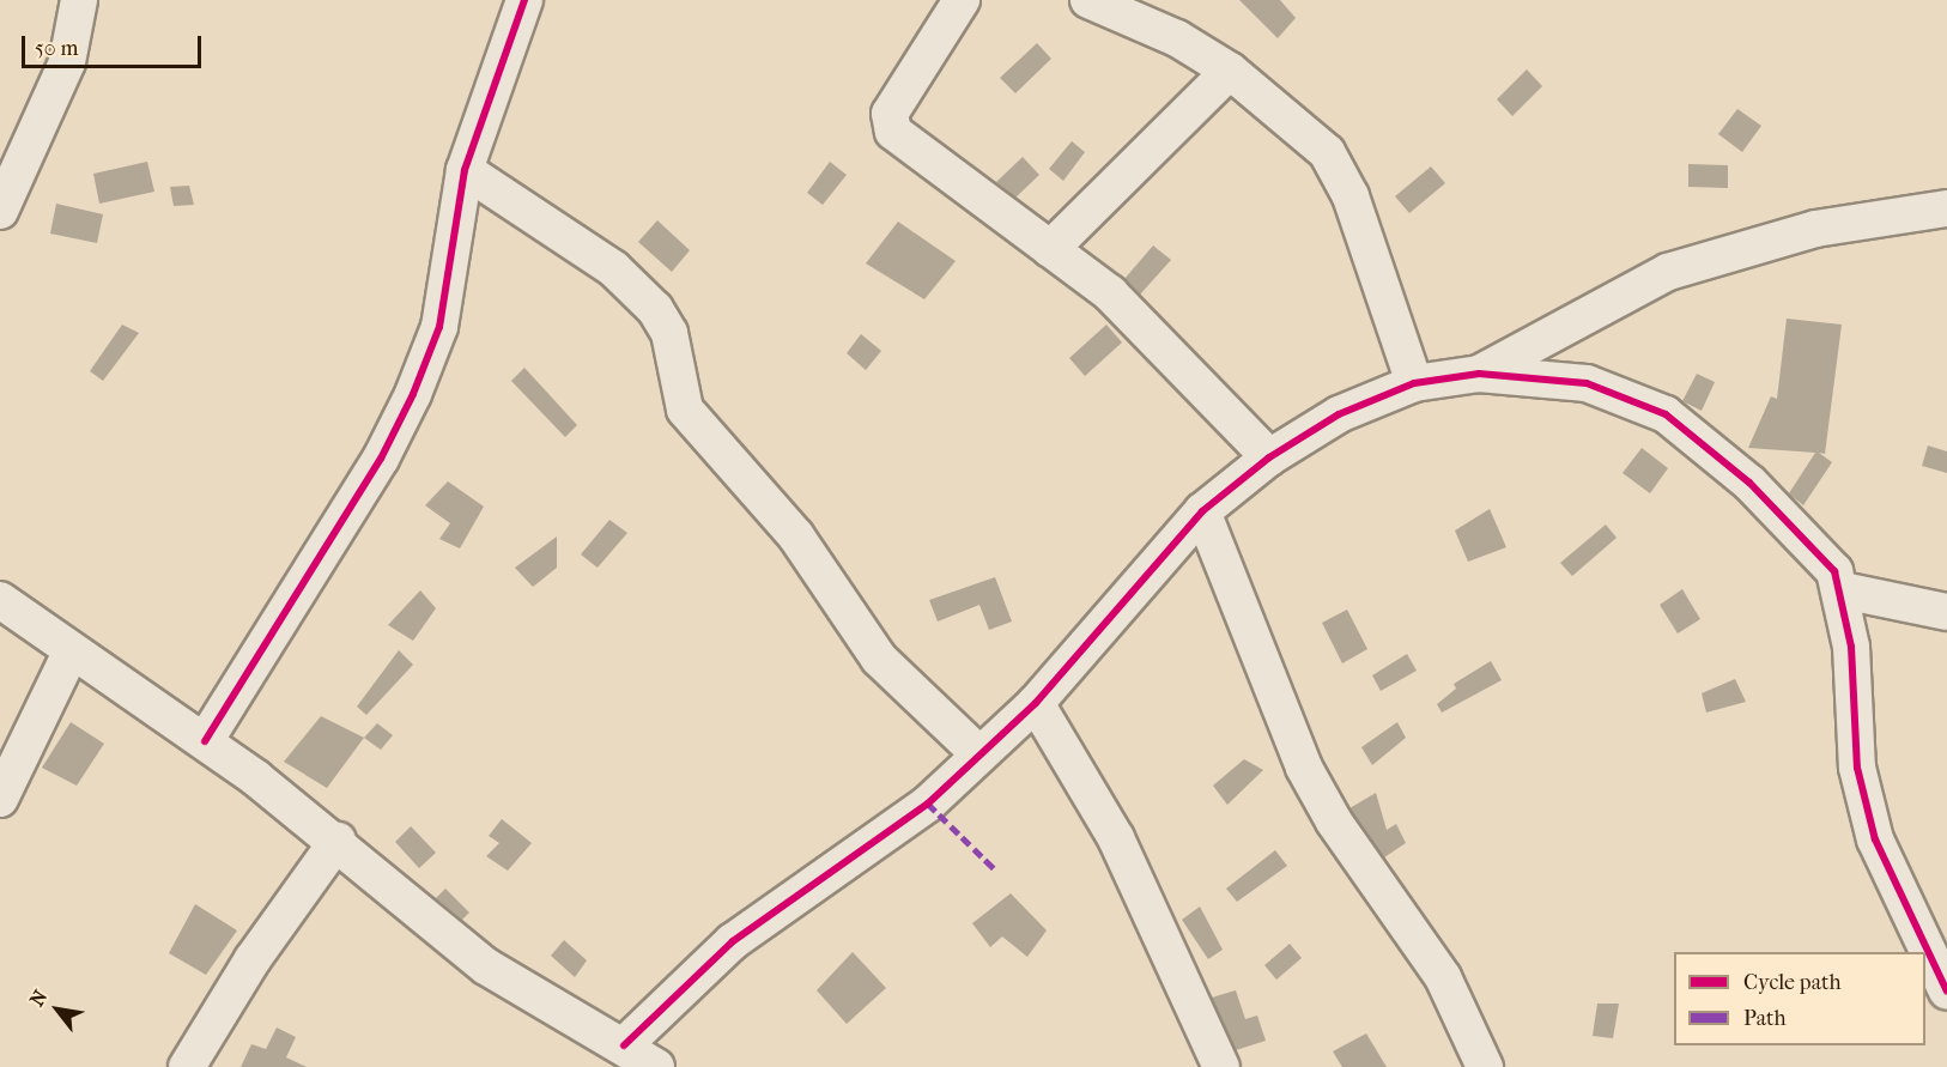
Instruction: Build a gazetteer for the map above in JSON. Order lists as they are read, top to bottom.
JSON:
{
  "legend": ["Cycle path", "Path"],
  "scale_bar": "50 m",
  "north": "top left"
}
